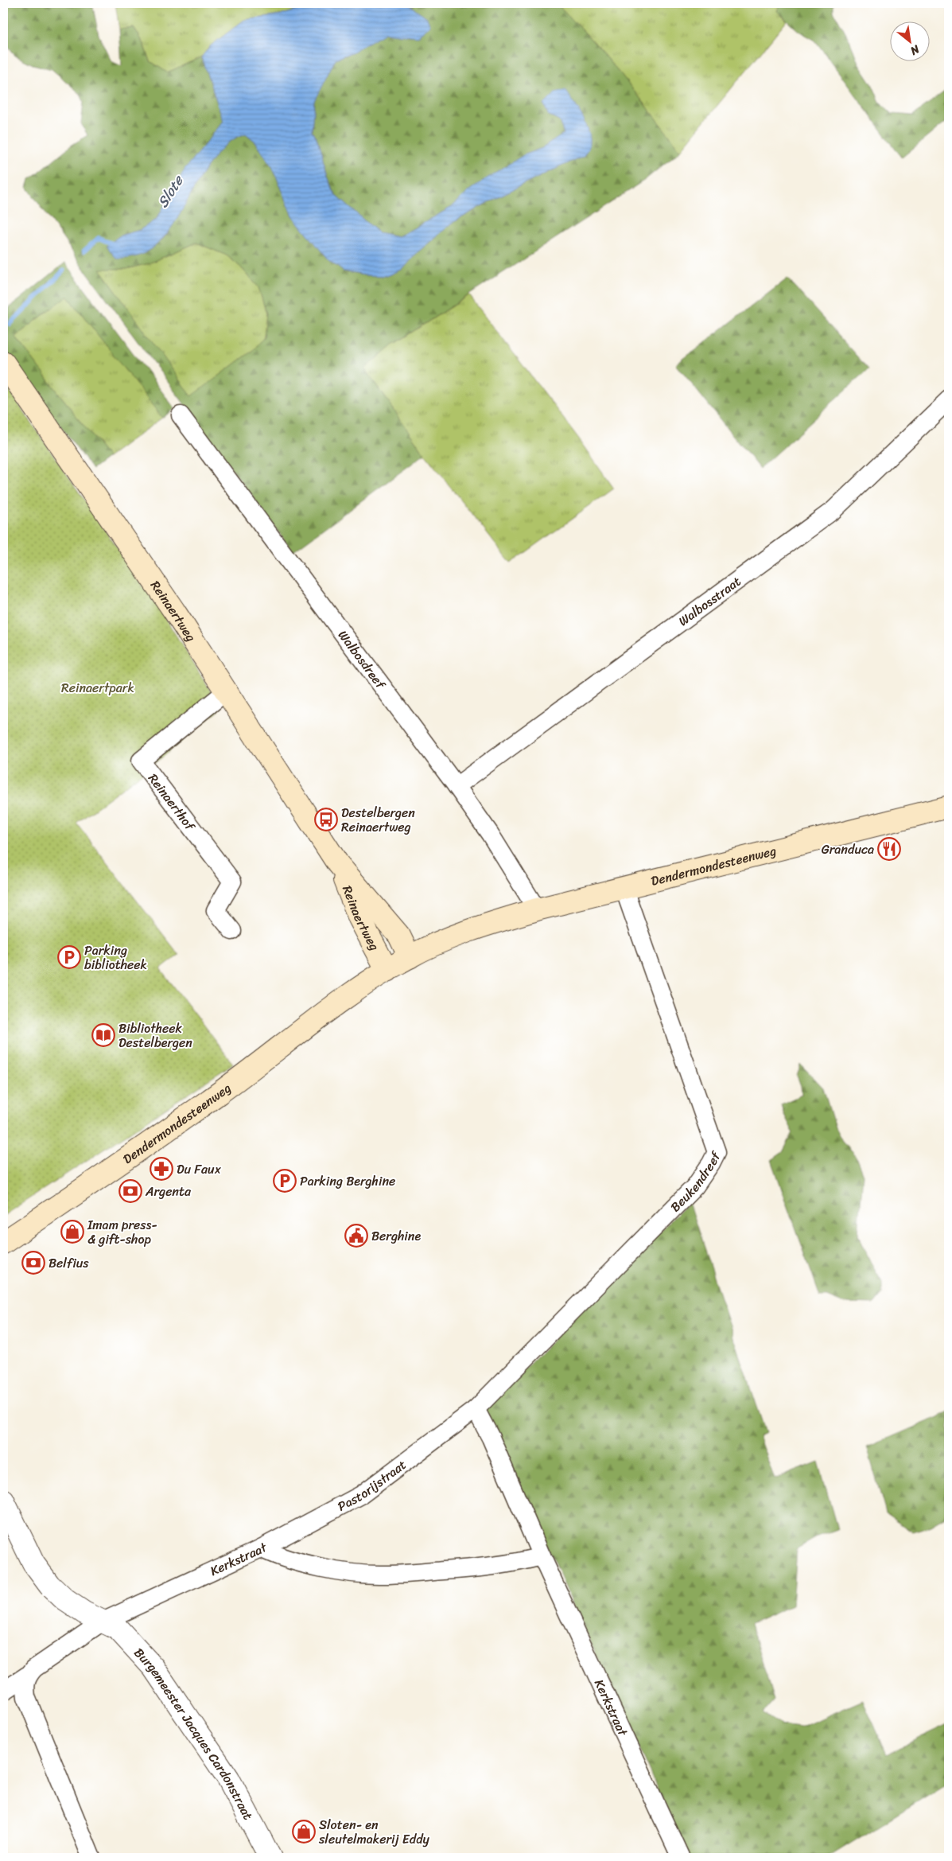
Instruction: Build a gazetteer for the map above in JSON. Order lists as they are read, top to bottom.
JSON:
{
  "streets": {
    "main road": ["Reinaertweg", "Dendermondesteenweg"],
    "street": [
      "Walbosstraat",
      "Walbosdreef",
      "Reinaerthof",
      "Beukendreef",
      "Pastorijstraat",
      "Kerkstraat",
      "Burgemeester Jacques Cardonstraat"
    ]
  },
  "crossings": [
    ["Walbosstraat", "Walbosdreef"],
    ["Reinaertweg", "Reinaerthof"],
    ["Reinaertweg", "Dendermondesteenweg"],
    ["Walbosdreef", "Dendermondesteenweg"],
    ["Dendermondesteenweg", "Beukendreef"],
    ["Beukendreef", "Pastorijstraat"],
    ["Beukendreef", "Kerkstraat"],
    ["Pastorijstraat", "Kerkstraat"],
    ["Kerkstraat", "Burgemeester Jacques Cardonstraat"]
  ],
  "water": ["Slote"],
  "parks": ["Reinaertpark"],
  "places": {
    "bus stop": ["Destelbergen Reinaertweg"],
    "restaurant": ["Granduca"],
    "parking": ["Parking bibliotheek", "Parking Berghine"],
    "library": ["Bibliotheek Destelbergen"],
    "pharmacy": ["Du Faux"],
    "bank": ["Argenta", "Belfius"],
    "shop": ["Imam press- & gift-shop", "Sloten- en sleutelmakerij Eddy"],
    "public building": ["Berghine"]
  },
  "north": "bottom right"
}
